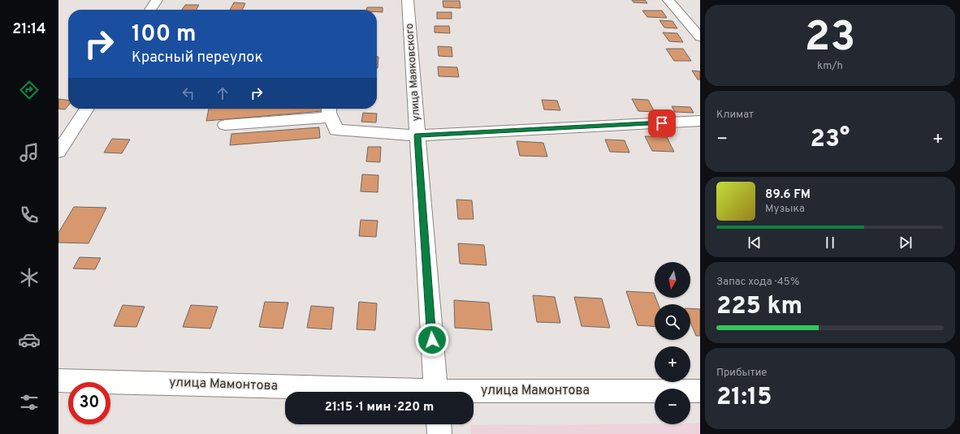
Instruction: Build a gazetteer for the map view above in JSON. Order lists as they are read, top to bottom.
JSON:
{
  "streets": {
    "street": ["улица Маяковского", "улица Мамонтова"]
  },
  "north": "bottom",
  "page": {
    "tabs": "21:14",
    "tile": [
      ["23", "km/h"],
      "Климат",
      ["Запас хода · 45%", "225 km"],
      ["Прибытие", "21:15"]
    ],
    "turn": ["100 m", "Красный переулок"],
    "heat": ["−", "23°", "+"],
    "song": ["89.6 FM", "Музыка"],
    "map_buttons": ["+", "−"],
    "limit": "30",
    "trip": "21:15 · 1 мин · 220 m"
  }
}
